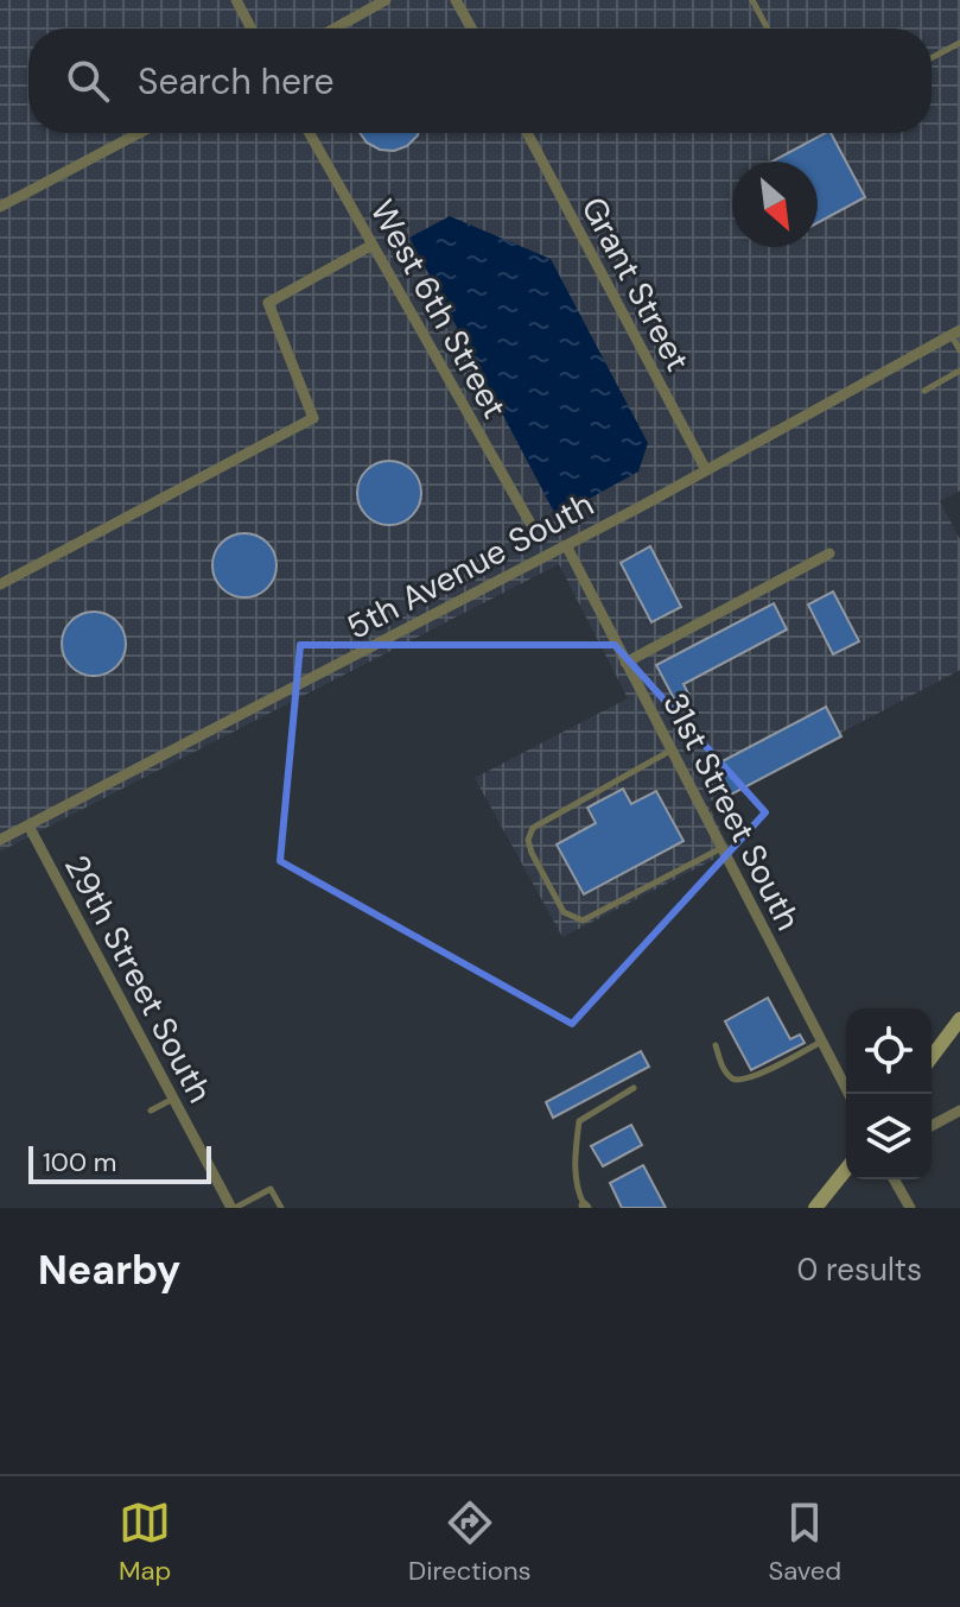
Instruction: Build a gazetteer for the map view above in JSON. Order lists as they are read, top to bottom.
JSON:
{
  "streets": {
    "street": [
      "Grant Street",
      "West 6th Street",
      "5th Avenue South",
      "31st Street South",
      "29th Street South"
    ]
  },
  "crossings": [
    ["Grant Street", "5th Avenue South"],
    ["5th Avenue South", "31st Street South"],
    ["5th Avenue South", "29th Street South"]
  ],
  "scale_bar": "100 m",
  "north": "bottom right",
  "page": {
    "search": "Search here",
    "scale": "100 m",
    "heading": ["Nearby", "0 results"],
    "nav": ["Map", "Directions", "Saved"]
  }
}
